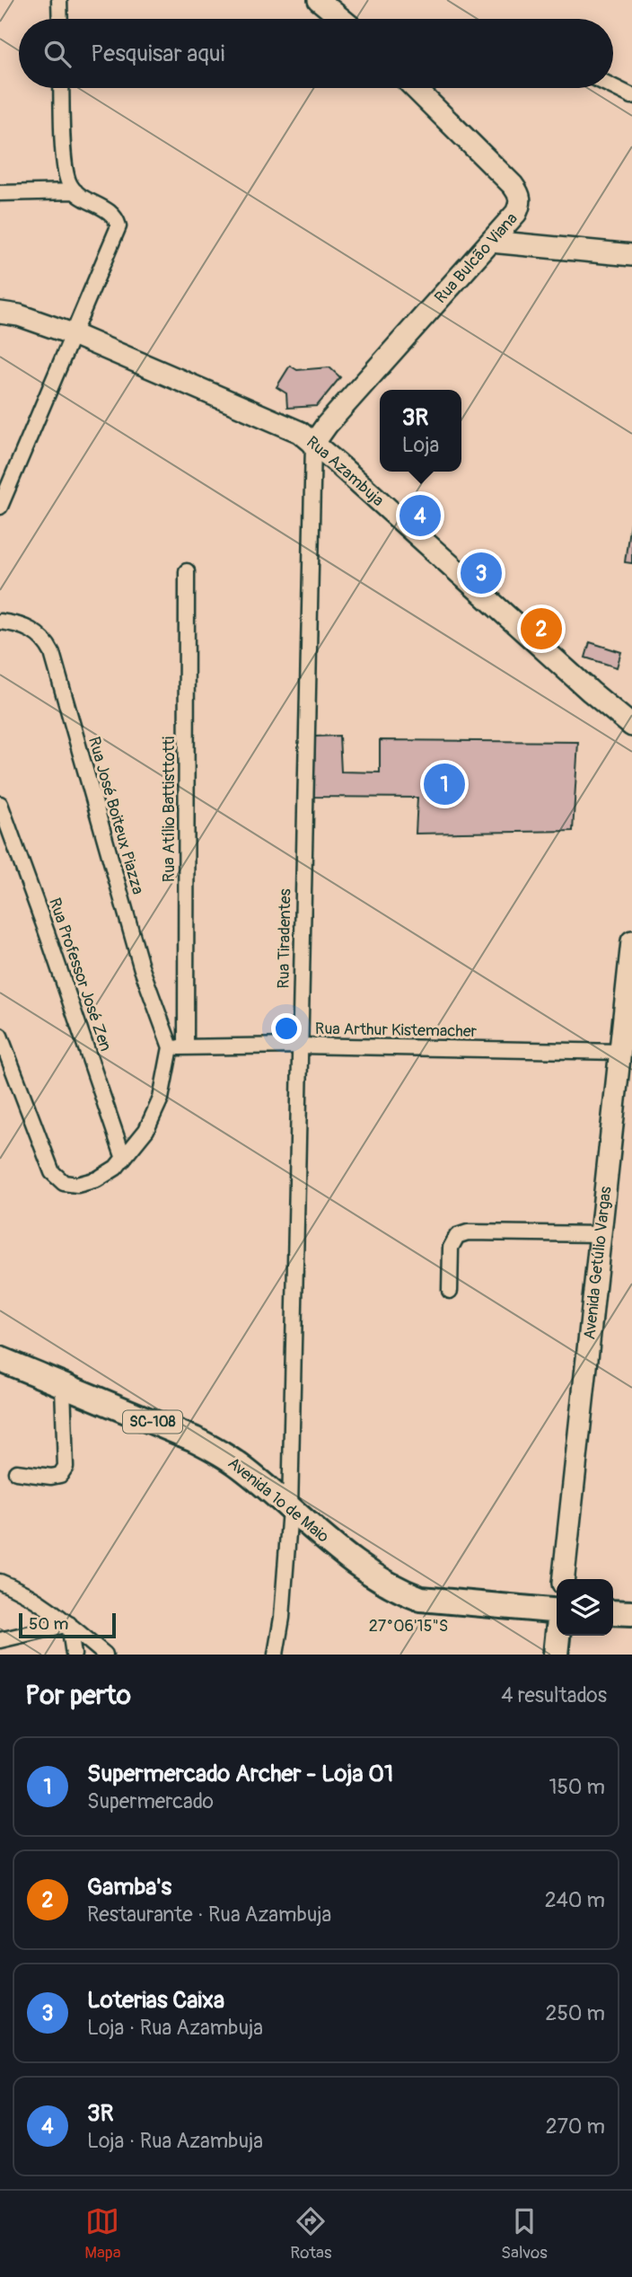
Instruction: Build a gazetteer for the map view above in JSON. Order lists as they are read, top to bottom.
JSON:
{
  "streets": {
    "main road": [
      "Rua Bulcão Viana",
      "Rua Azambuja",
      "Avenida Getúlio Vargas",
      "SC-108",
      "Avenida 1º de Maio"
    ],
    "street": [
      "Rua Atílio Battisttotti",
      "Rua José Boiteux Piazza",
      "Rua Tiradentes",
      "Rua Professor José Zen",
      "Rua Arthur Kistemacher"
    ]
  },
  "crossings": [
    ["Rua Bulcão Viana", "Rua Azambuja"],
    ["Rua Bulcão Viana", "Rua Tiradentes"],
    ["Rua Azambuja", "Rua Tiradentes"],
    ["Rua Atílio Battisttotti", "Rua Arthur Kistemacher"],
    ["Rua José Boiteux Piazza", "Rua Arthur Kistemacher"],
    ["Rua Tiradentes", "Rua Arthur Kistemacher"],
    ["Rua Tiradentes", "Avenida 1º de Maio"],
    ["Rua Arthur Kistemacher", "Avenida Getúlio Vargas"]
  ],
  "scale_bar": "50 m",
  "page": {
    "search": "Pesquisar aqui",
    "popup": ["3R", "Loja"],
    "pins": [
      "4",
      "3",
      "2",
      "1"
    ],
    "scale": "50 m",
    "heading": ["Por perto", "4 resultados"],
    "list": [
      {
        "mark": "1",
        "name": "Supermercado Archer - Loja 01",
        "note": "Supermercado",
        "value": "150 m"
      },
      {
        "mark": "2",
        "name": "Gamba's",
        "note": "Restaurante · Rua Azambuja",
        "value": "240 m"
      },
      {
        "mark": "3",
        "name": "Loterias Caixa",
        "note": "Loja · Rua Azambuja",
        "value": "250 m"
      },
      {
        "mark": "4",
        "name": "3R",
        "note": "Loja · Rua Azambuja",
        "value": "270 m"
      }
    ],
    "nav": ["Mapa", "Rotas", "Salvos"]
  },
  "coordinates": ["27°06'15\"S"]
}
